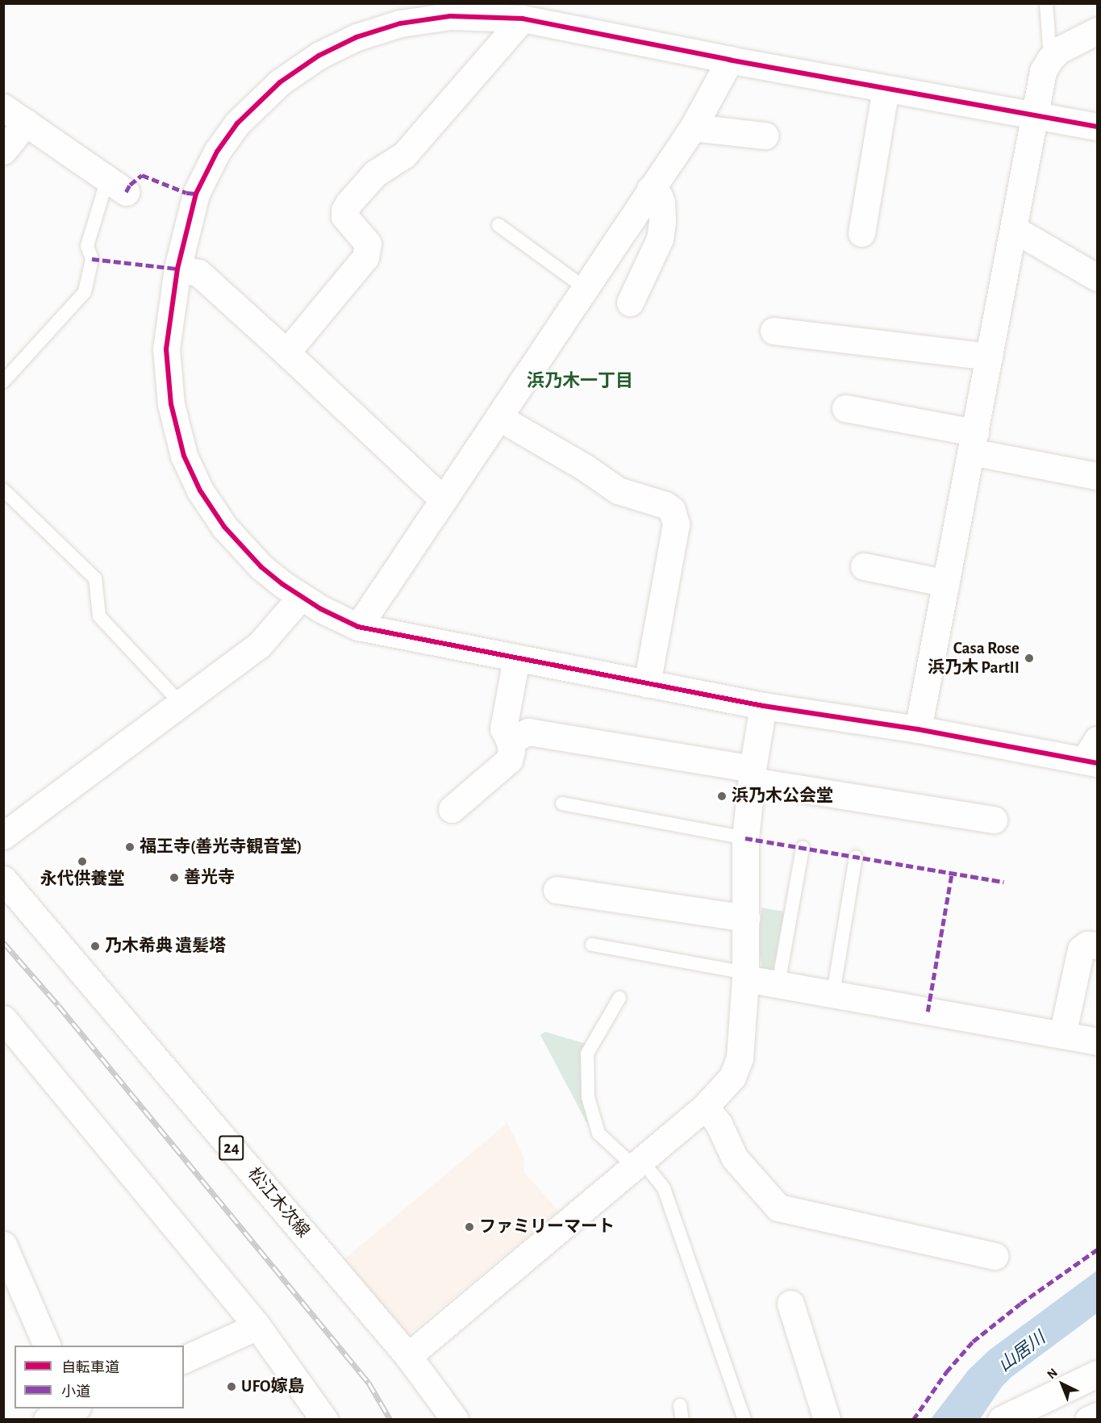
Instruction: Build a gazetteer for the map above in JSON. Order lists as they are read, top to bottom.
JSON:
{
  "streets": {
    "street": ["24", "松江木次線"]
  },
  "districts": ["浜乃木一丁目"],
  "water": ["山居川"],
  "places": [
    "Casa Rose 浜乃木 PartII",
    "浜乃木公会堂",
    "福王寺(善光寺観音堂)",
    "永代供養堂",
    "善光寺",
    "乃木希典 遺髪塔",
    "ファミリーマート",
    "UFO嫁島"
  ],
  "legend": ["自転車道", "小道"],
  "north": "top left"
}
